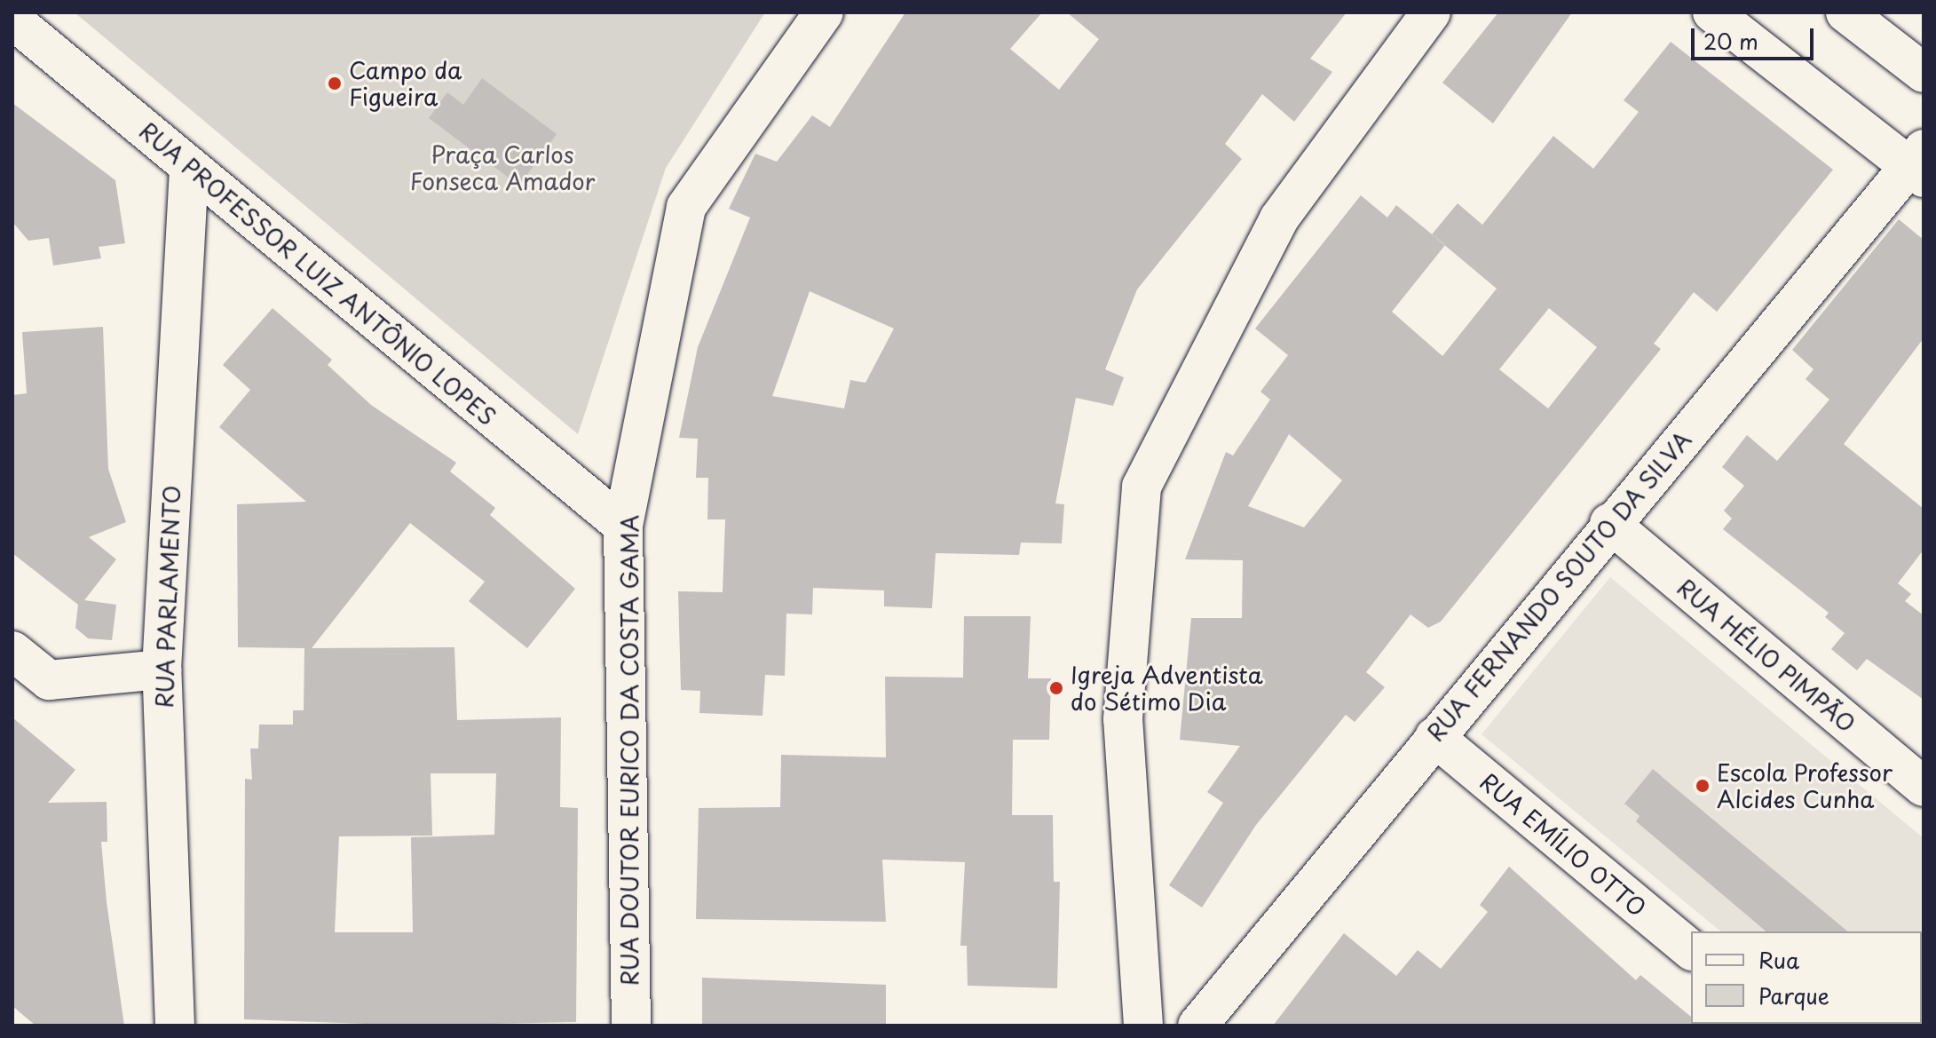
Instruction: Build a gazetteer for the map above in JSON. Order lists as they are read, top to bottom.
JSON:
{
  "streets": {
    "street": [
      "RUA PROFESSOR LUIZ ANTÔNIO LOPES",
      "RUA FERNANDO SOUTO DA SILVA",
      "RUA PARLAMENTO",
      "RUA HÉLIO PIMPÃO",
      "RUA DOUTOR EURICO DA COSTA GAMA",
      "RUA EMÍLIO OTTO"
    ]
  },
  "crossings": [
    ["RUA PROFESSOR LUIZ ANTÔNIO LOPES", "RUA PARLAMENTO"],
    ["RUA PROFESSOR LUIZ ANTÔNIO LOPES", "RUA DOUTOR EURICO DA COSTA GAMA"],
    ["RUA FERNANDO SOUTO DA SILVA", "RUA HÉLIO PIMPÃO"],
    ["RUA FERNANDO SOUTO DA SILVA", "RUA EMÍLIO OTTO"]
  ],
  "parks": ["Praça Carlos Fonseca Amador"],
  "places": ["Campo da Figueira", "Igreja Adventista do Sétimo Dia", "Escola Professor Alcides Cunha"],
  "legend": ["Rua", "Parque"],
  "scale_bar": "20 m"
}
